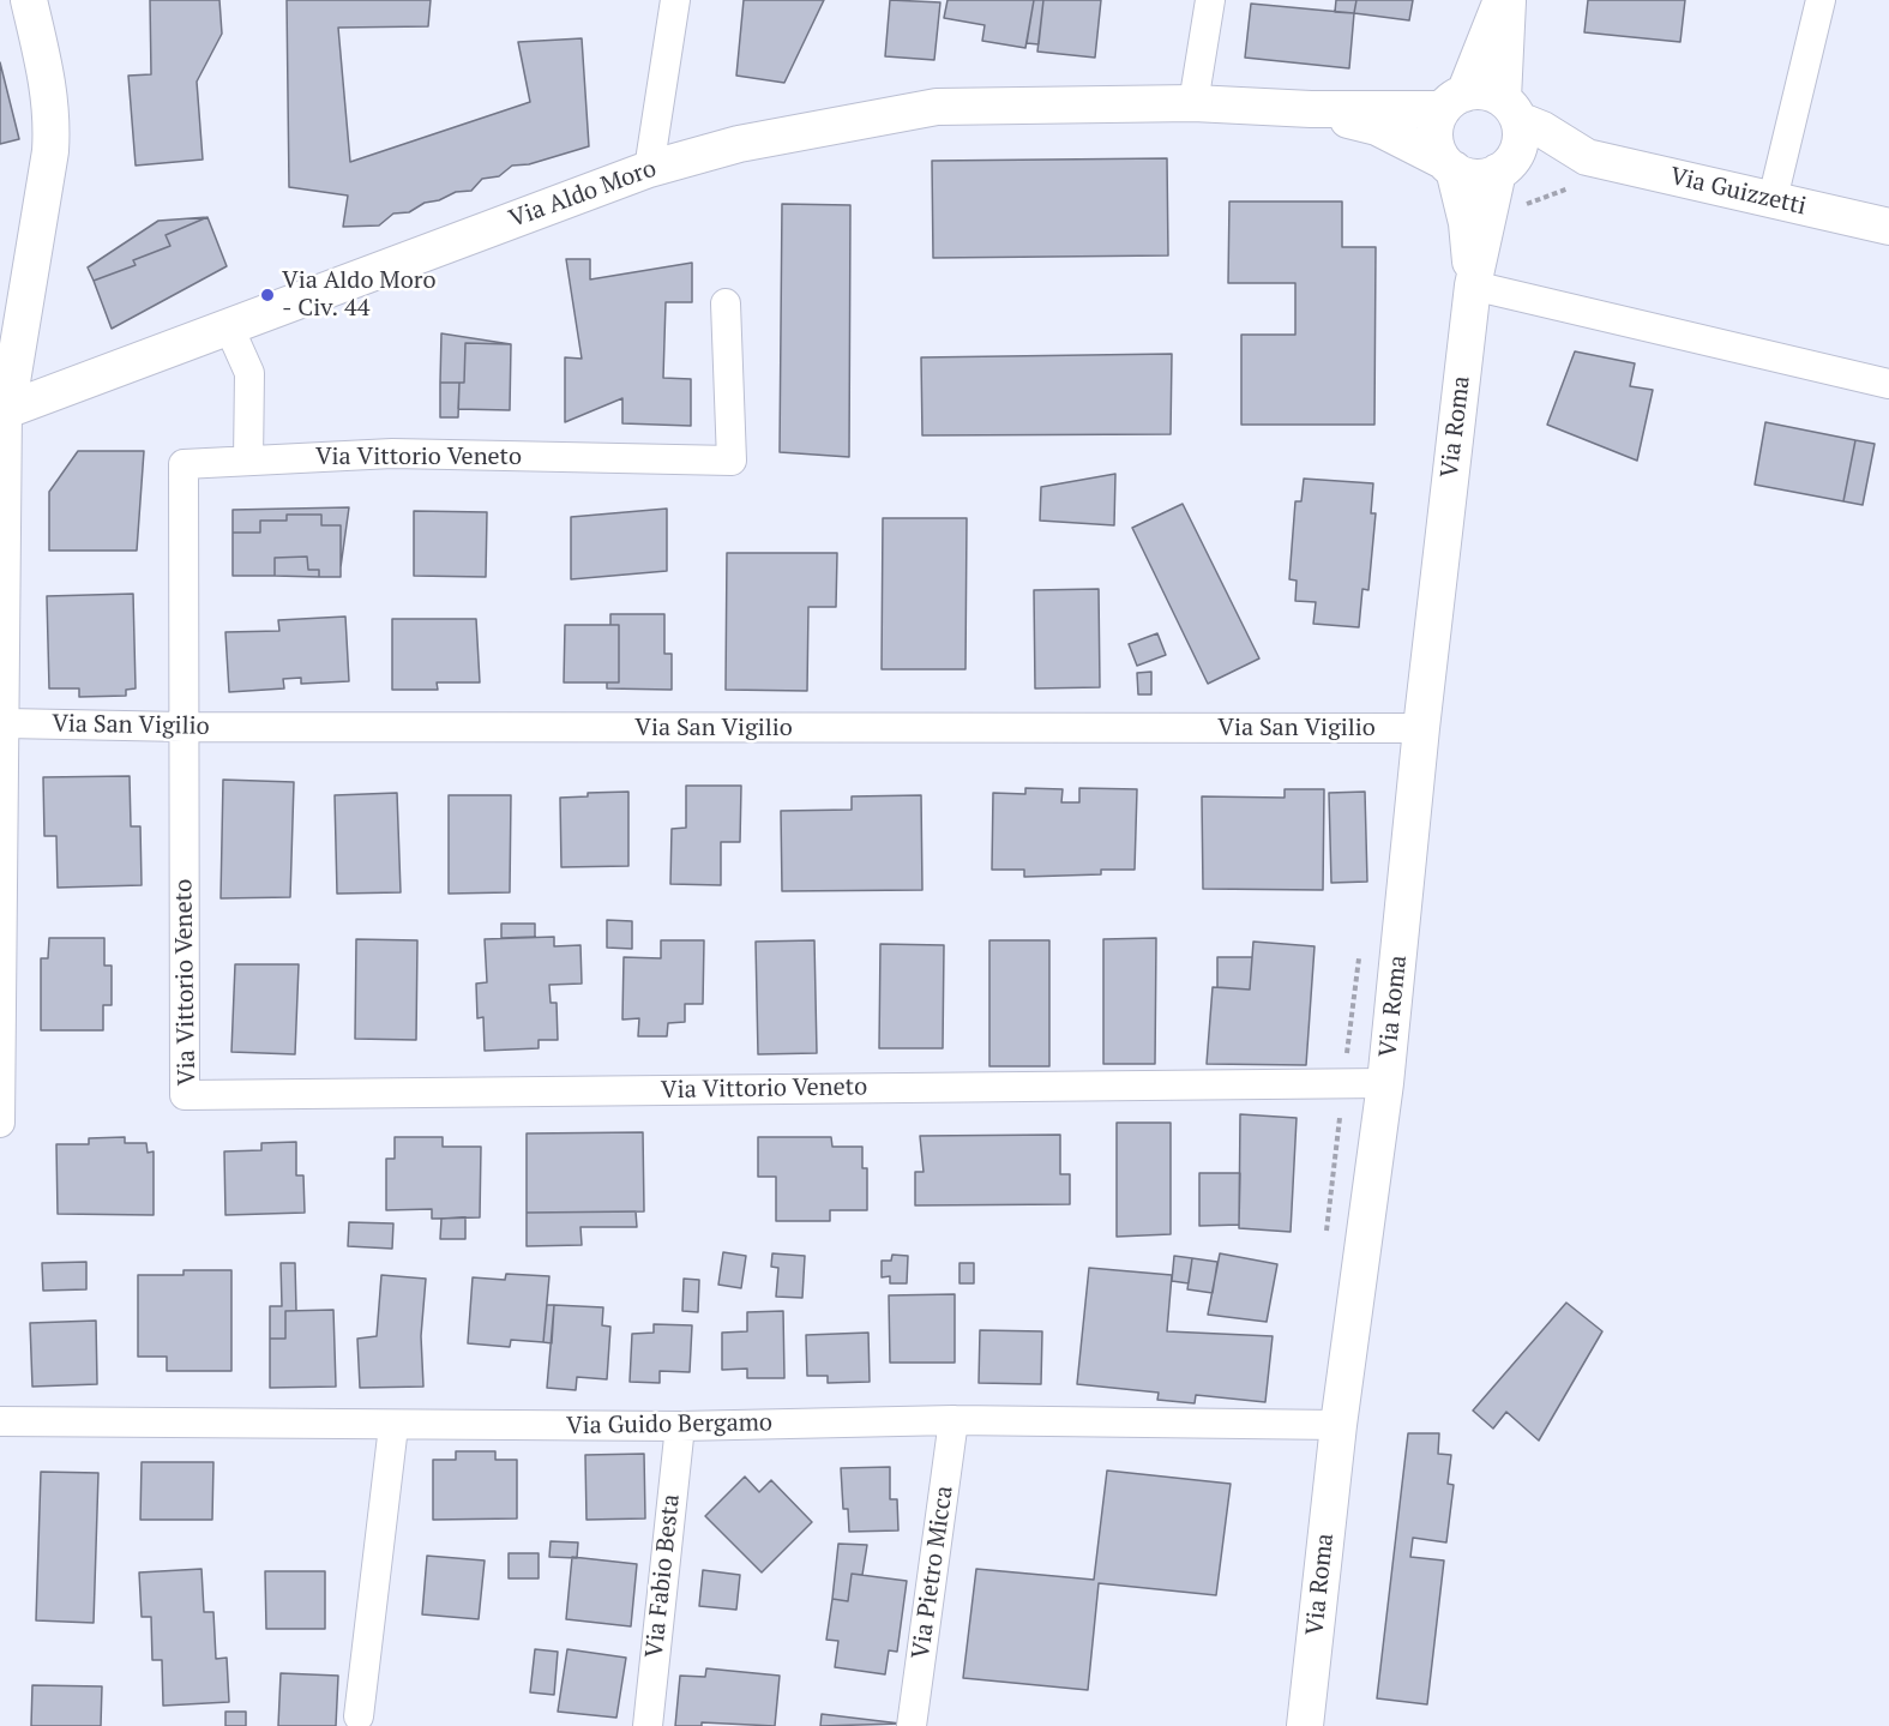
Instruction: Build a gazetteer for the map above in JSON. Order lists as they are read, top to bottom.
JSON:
{
  "streets": {
    "street": [
      "Via Guizzetti",
      "Via Aldo Moro",
      "Via Roma",
      "Via Vittorio Veneto",
      "Via San Vigilio",
      "Via Guido Bergamo",
      "Via Pietro Micca",
      "Via Fabio Besta"
    ]
  },
  "crossings": [
    ["Via Guizzetti", "Via Aldo Moro"],
    ["Via Guizzetti", "Via Roma"],
    ["Via Aldo Moro", "Via Roma"],
    ["Via Roma", "Via Vittorio Veneto"],
    ["Via Roma", "Via San Vigilio"],
    ["Via Roma", "Via Guido Bergamo"],
    ["Via Vittorio Veneto", "Via San Vigilio"],
    ["Via Guido Bergamo", "Via Pietro Micca"],
    ["Via Guido Bergamo", "Via Fabio Besta"]
  ],
  "places": ["Via Aldo Moro - Civ. 44"]
}
